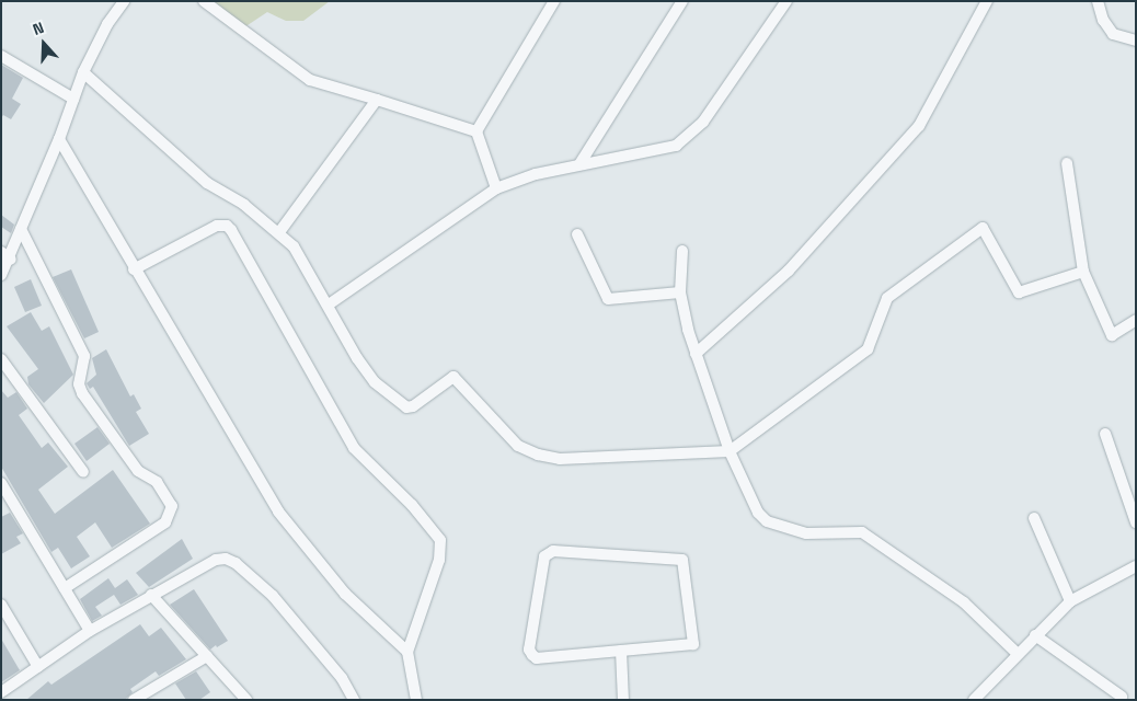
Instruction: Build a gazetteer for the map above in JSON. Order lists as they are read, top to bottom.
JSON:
{
  "north": "top"
}
